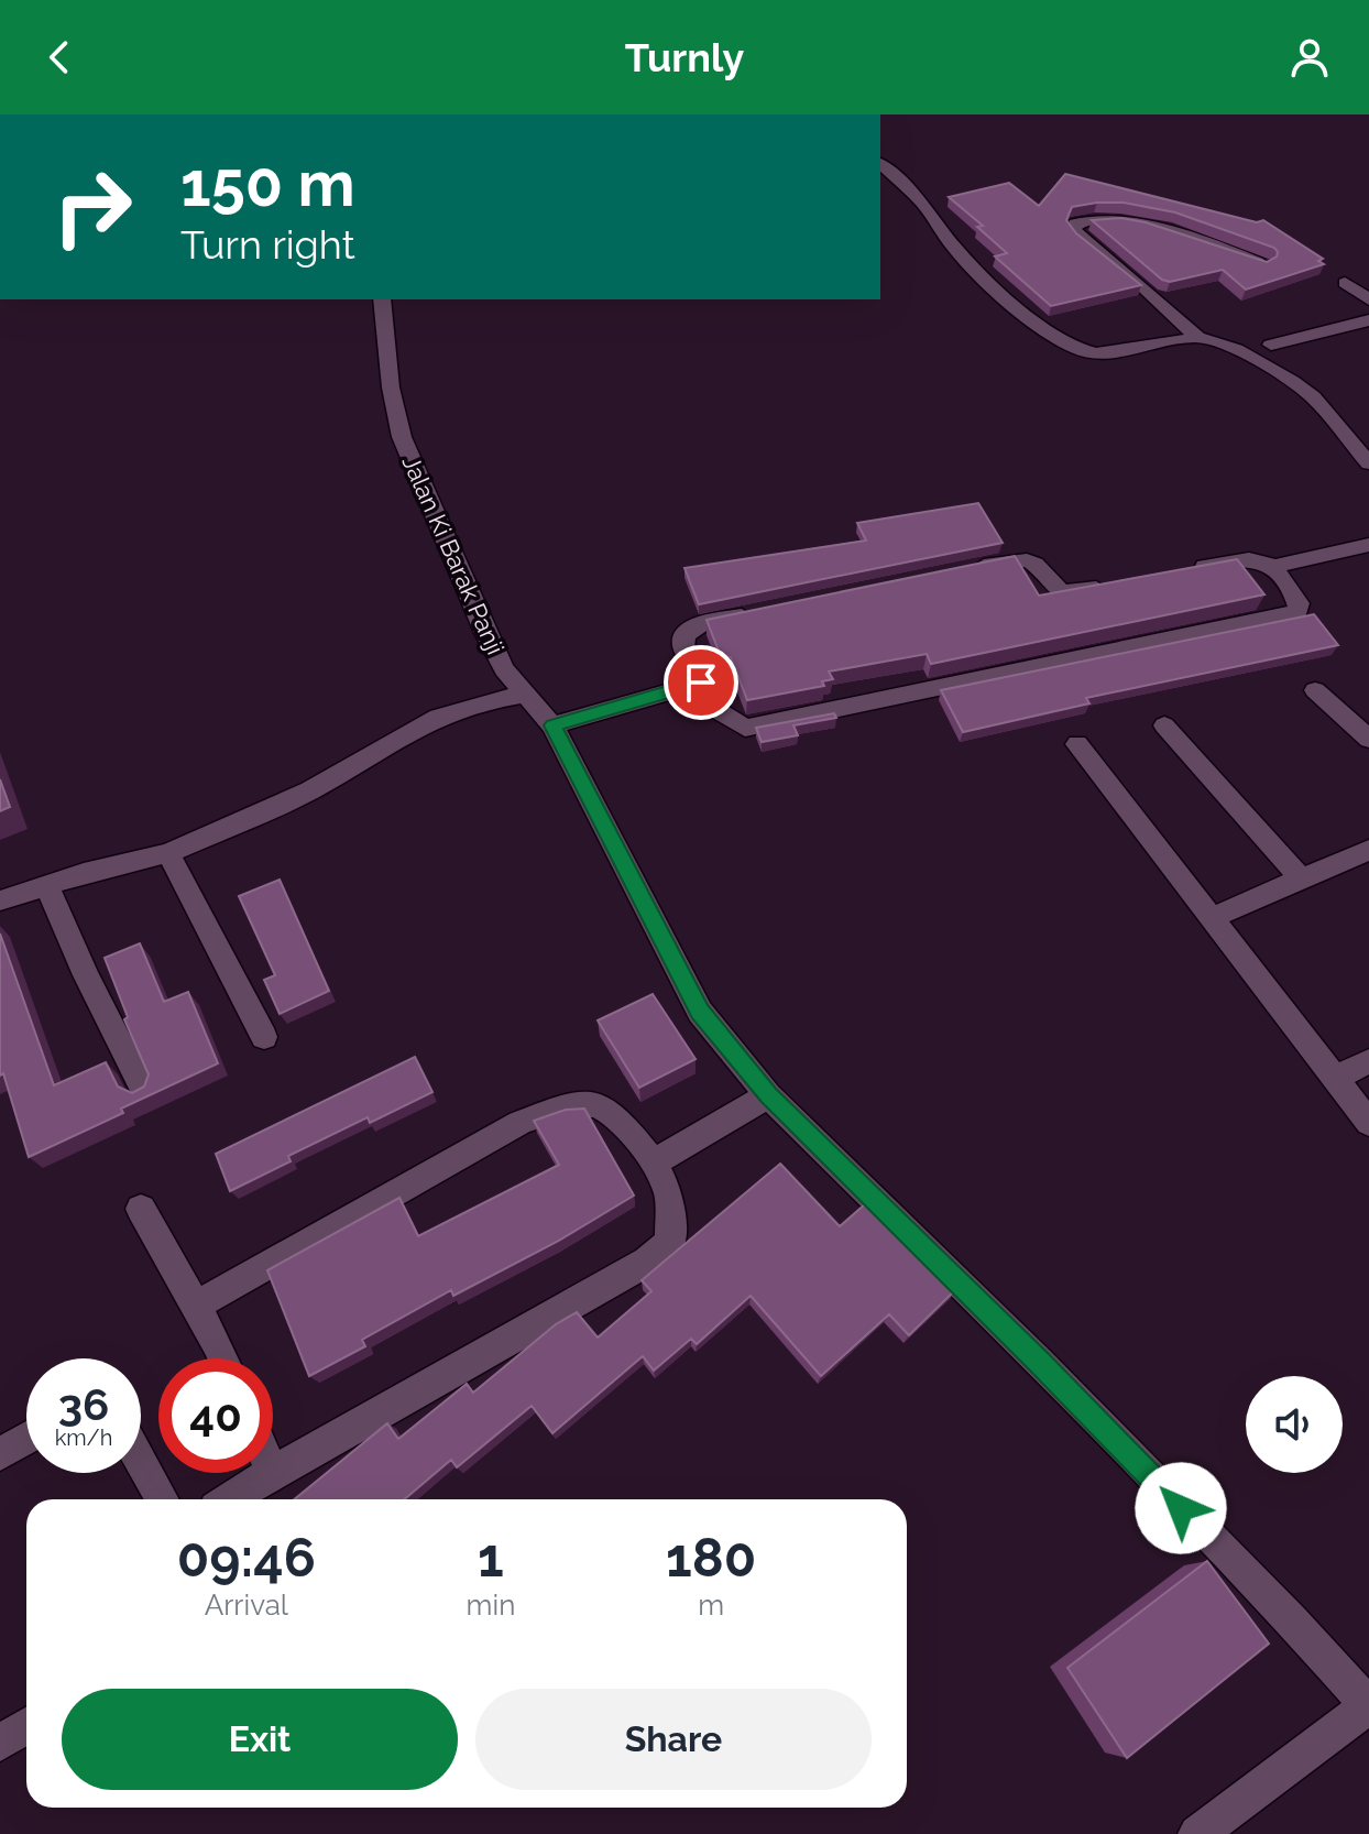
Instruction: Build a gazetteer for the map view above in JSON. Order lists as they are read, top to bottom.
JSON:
{
  "streets": {
    "street": ["Jalan Ki Barak Panji"]
  },
  "page": {
    "header": "Turnly",
    "turn": ["150 m", "Turn right"],
    "speed": "36 km/h",
    "limit": "40",
    "eta": [
      "09:46",
      "Arrival",
      "1",
      "min",
      "180",
      "m"
    ],
    "buttons": ["Exit", "Share"]
  }
}
